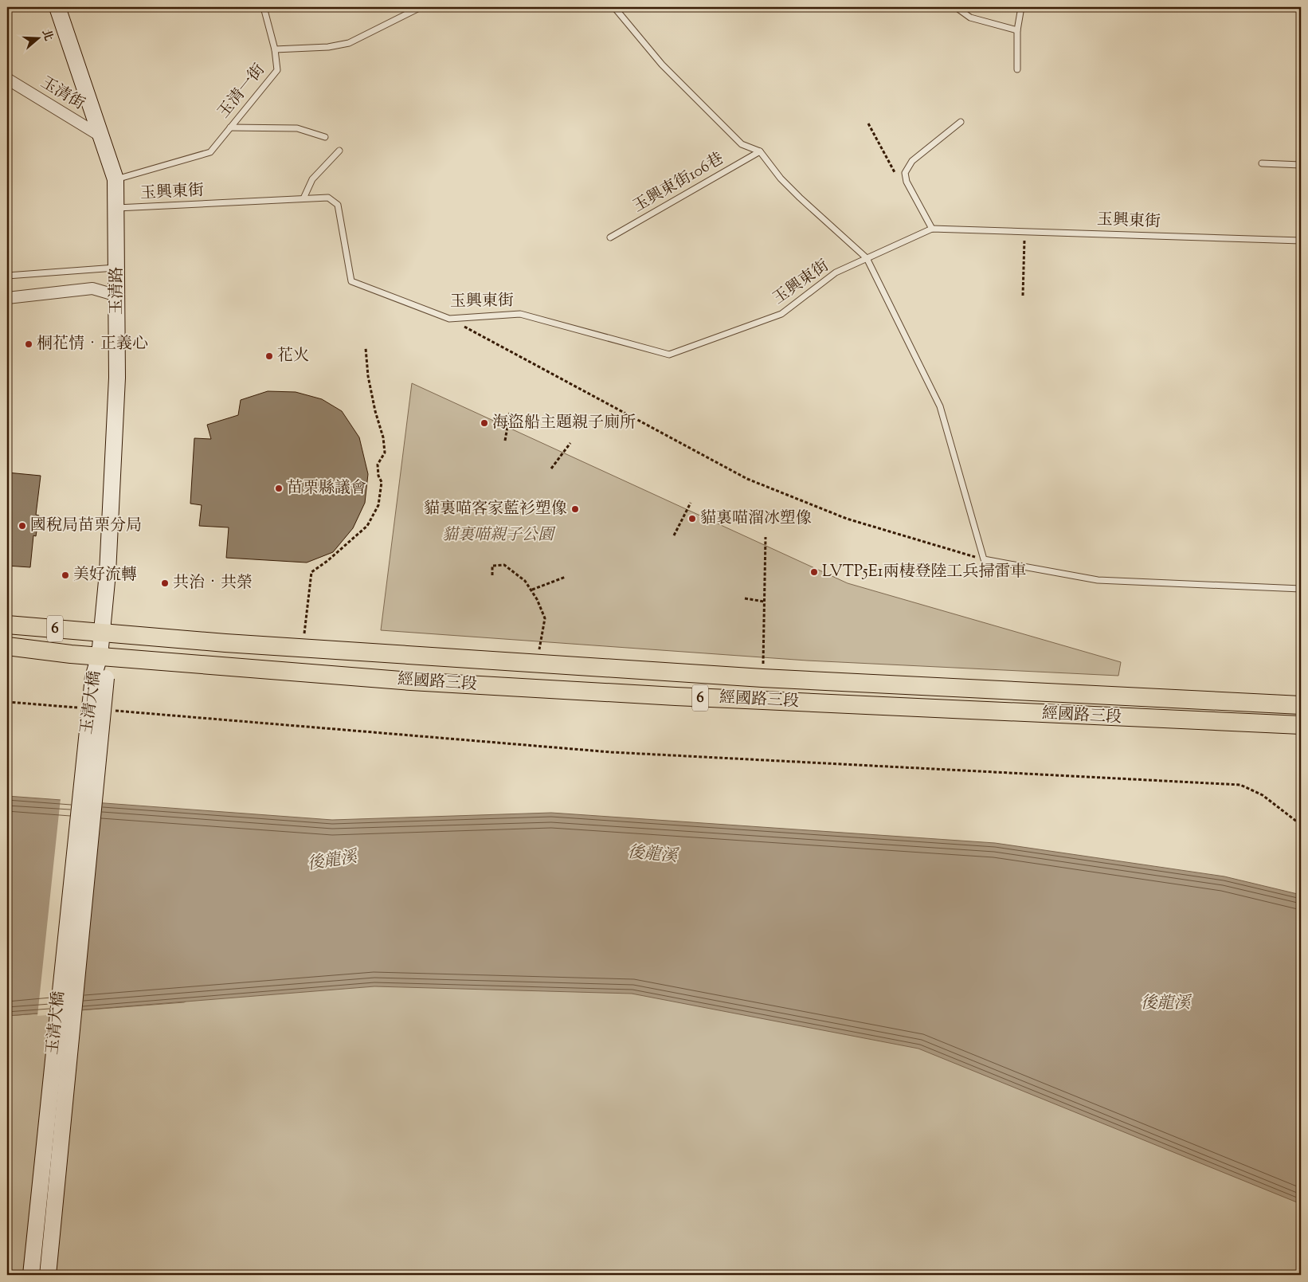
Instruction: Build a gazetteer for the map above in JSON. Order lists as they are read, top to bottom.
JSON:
{
  "streets": {
    "main road": ["6", "經國路三段"],
    "street": ["玉清街", "玉清路", "玉清大橋"],
    "lane": ["玉清一街", "玉興東街106巷", "玉興東街"]
  },
  "crossings": [
    ["玉清一街", "玉清路"],
    ["玉清街", "玉清路"],
    ["玉興東街", "玉清路"],
    ["玉清路", "6"],
    ["玉清路", "經國路三段"],
    ["玉清路", "玉清大橋"],
    ["6", "經國路三段"],
    ["6", "玉清大橋"],
    ["經國路三段", "玉清大橋"]
  ],
  "water": ["後龍溪"],
  "parks": ["貓裏喵親子公園"],
  "places": [
    "桐花情．正義心",
    "花火",
    "海盜船主題親子廁所",
    "苗栗縣議會",
    "貓裏喵客家藍衫塑像",
    "貓裏喵溜冰塑像",
    "國稅局苗栗分局",
    "LVTP5E1兩棲登陸工兵掃雷車",
    "美好流轉",
    "共治‧共榮"
  ],
  "north": "right"
}
